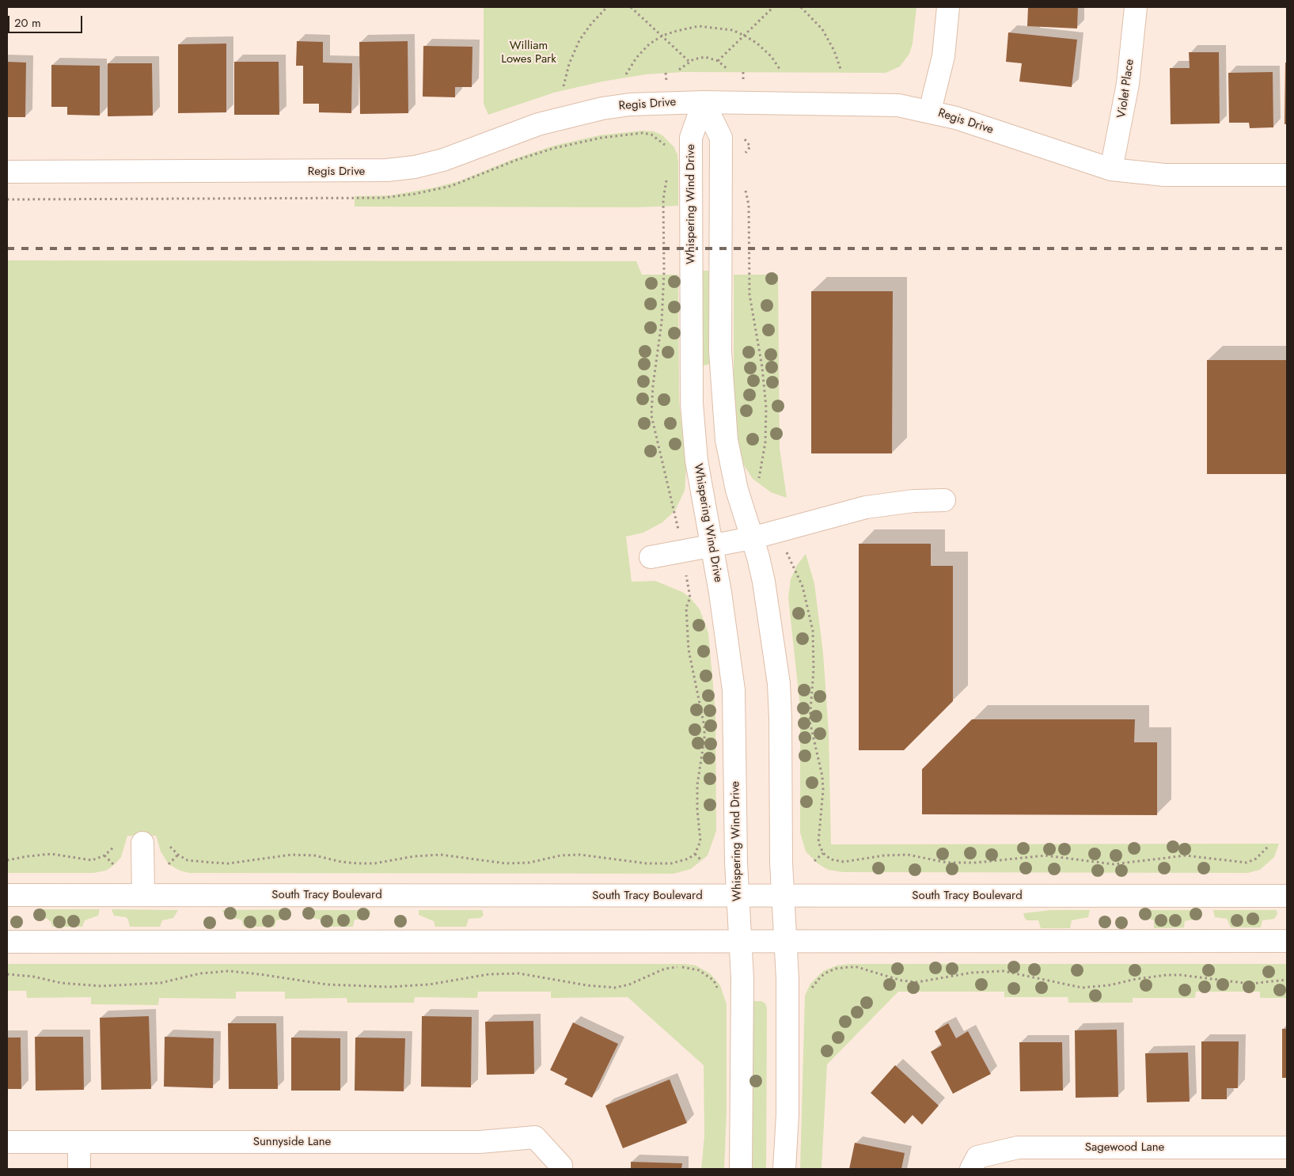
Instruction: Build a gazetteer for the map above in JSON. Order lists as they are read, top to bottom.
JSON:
{
  "streets": {
    "street": [
      "Violet Place",
      "Regis Drive",
      "Whispering Wind Drive",
      "South Tracy Boulevard",
      "Sunnyside Lane",
      "Sagewood Lane"
    ]
  },
  "crossings": [
    ["Violet Place", "Regis Drive"],
    ["Regis Drive", "Whispering Wind Drive"],
    ["Whispering Wind Drive", "South Tracy Boulevard"]
  ],
  "parks": ["William Lowes Park"],
  "scale_bar": "20 m"
}
